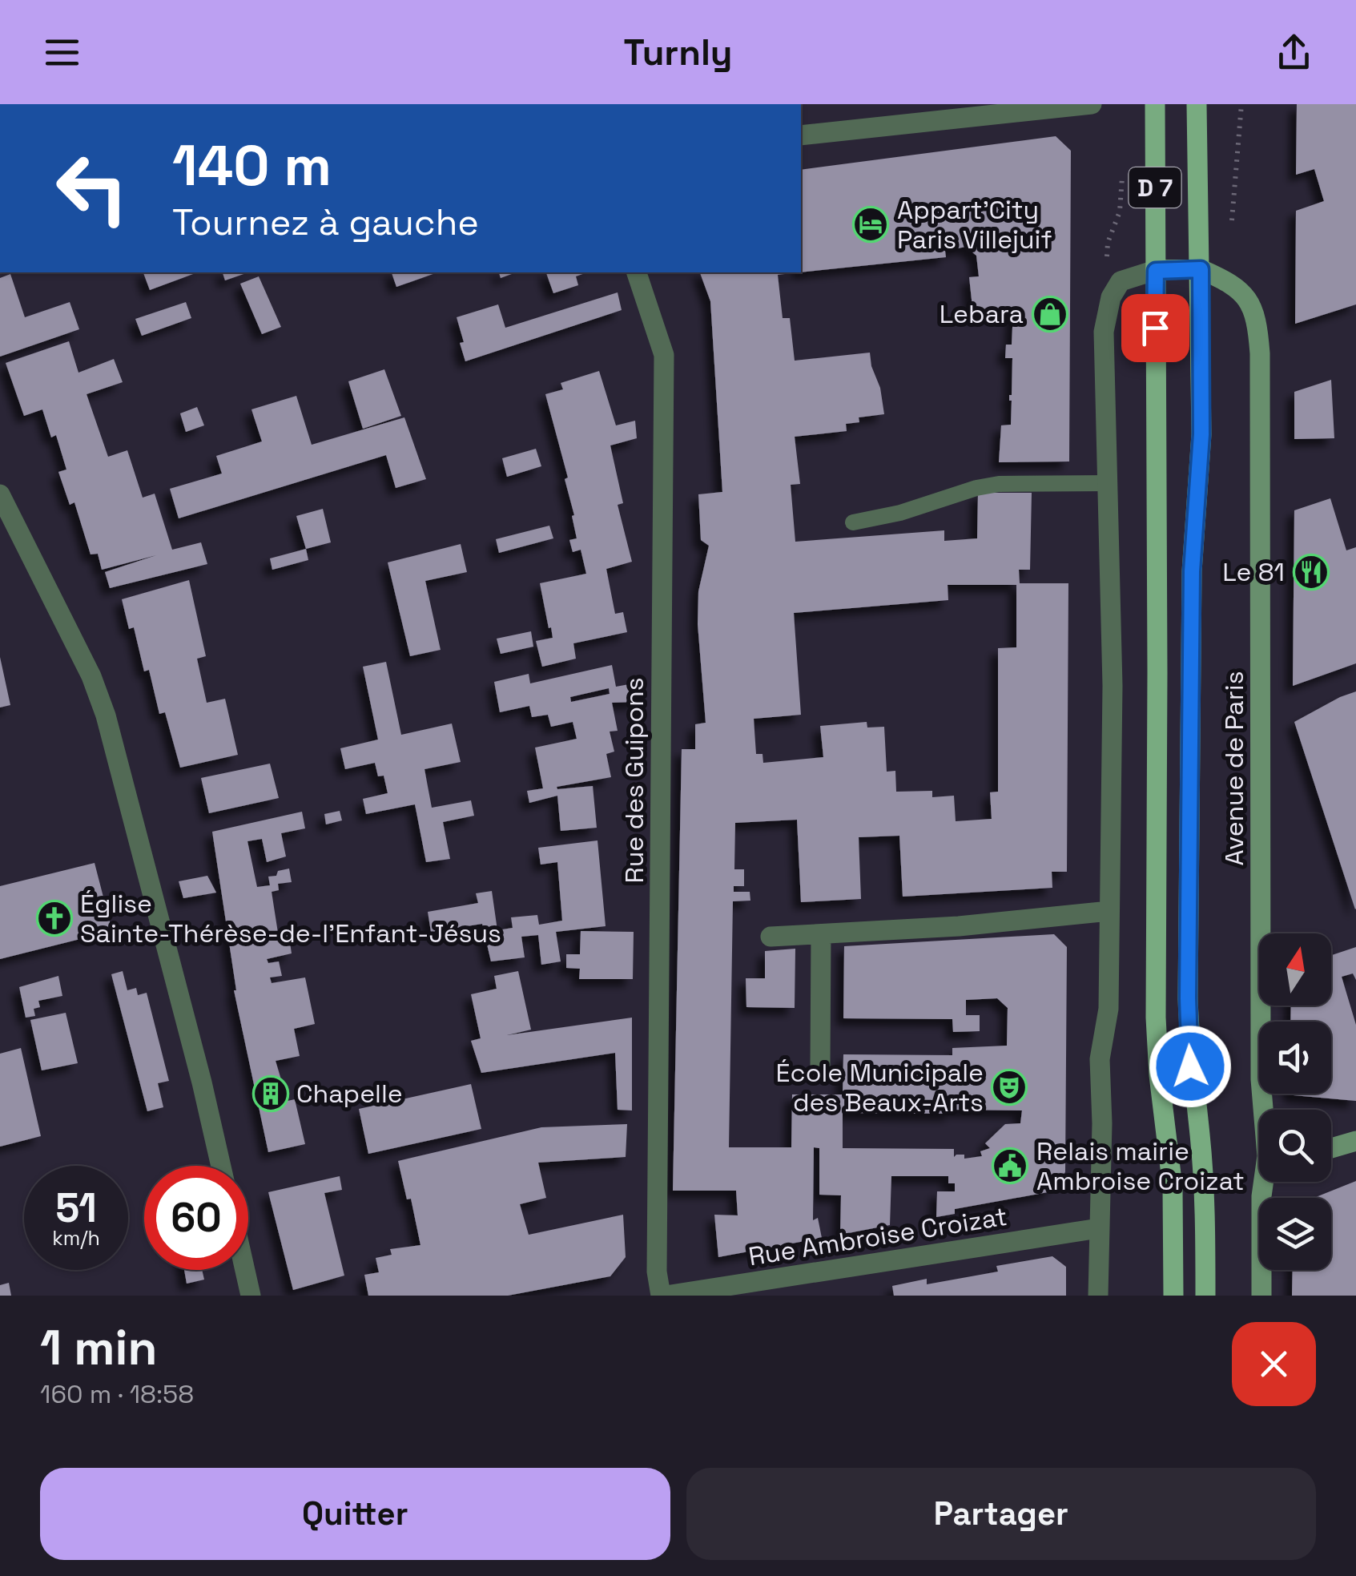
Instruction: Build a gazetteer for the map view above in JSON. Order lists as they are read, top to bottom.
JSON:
{
  "streets": {
    "main road": ["D 7", "Avenue de Paris"],
    "street": ["Rue des Guipons", "Rue Ambroise Croizat"]
  },
  "crossings": [
    ["Rue des Guipons", "Rue Ambroise Croizat"]
  ],
  "places": {
    "hotel": ["Appart'City Paris Villejuif"],
    "shop": ["Lebara"],
    "restaurant": ["Le 81"],
    "church": ["Église Sainte-Thérèse-de-l'Enfant-Jésus"],
    "theatre": ["École Municipale des Beaux-Arts"],
    "building": ["Chapelle"],
    "public building": ["Relais mairie Ambroise Croizat"]
  },
  "north": "top",
  "page": {
    "header": "Turnly",
    "turn": ["140 m", "Tournez à gauche"],
    "speed": "51 km/h",
    "limit": "60",
    "heading": ["1 min", "160 m · 18:58"],
    "buttons": ["Quitter", "Partager"]
  }
}
